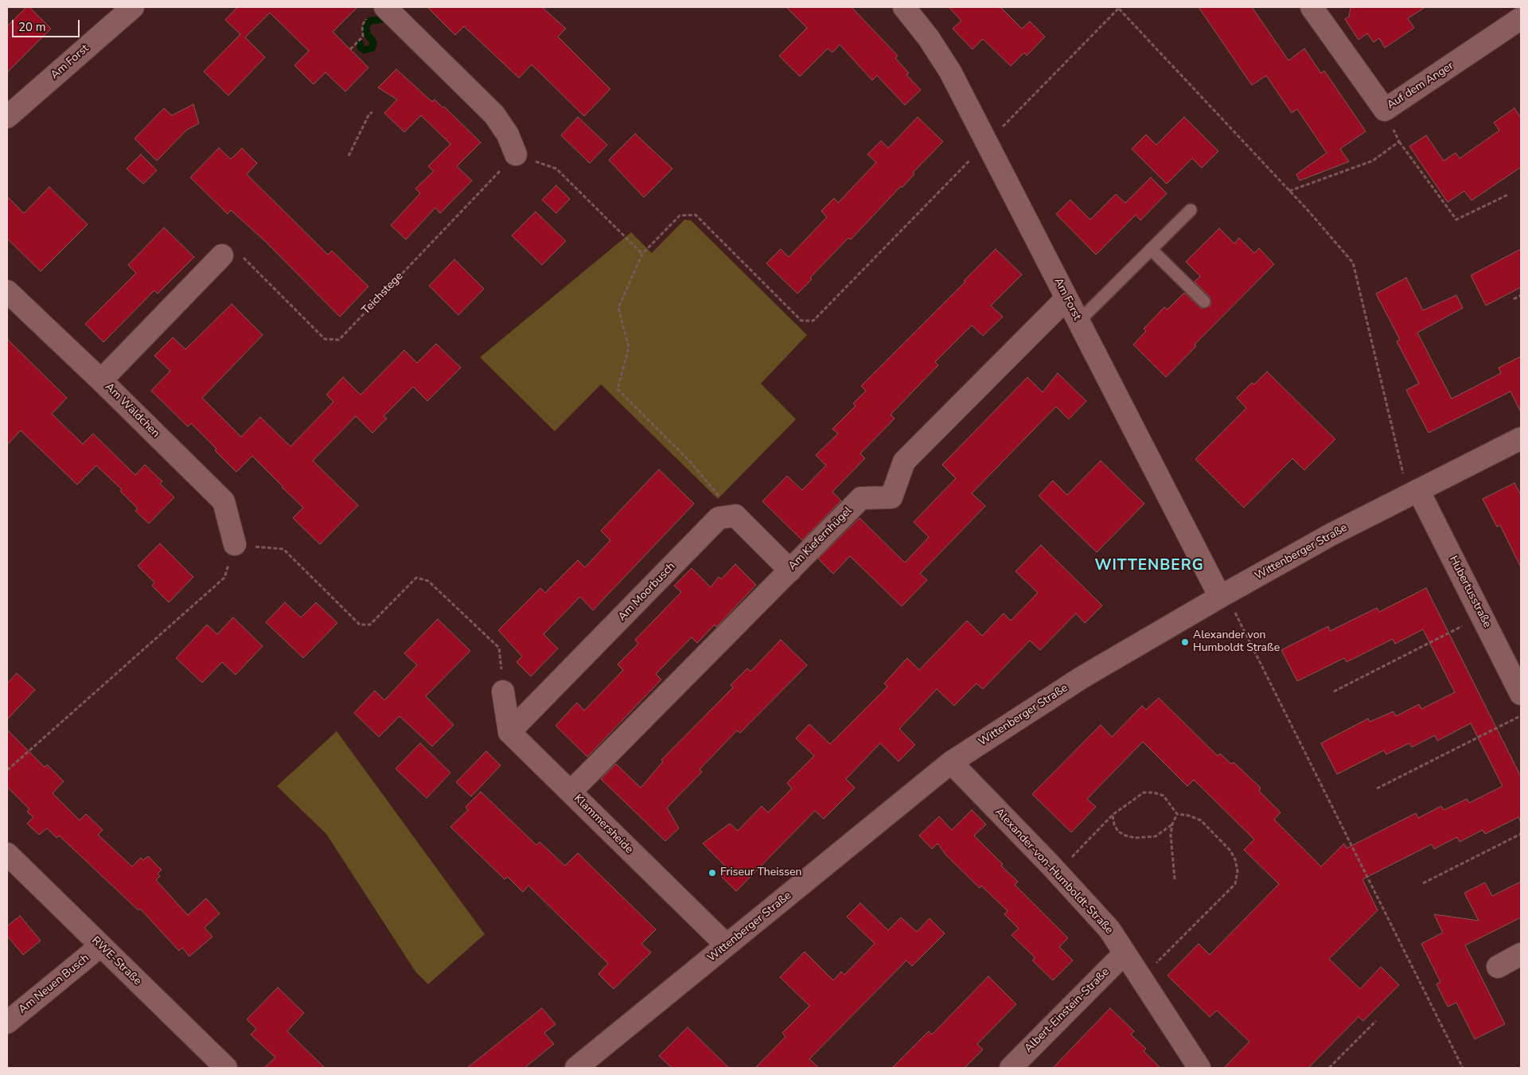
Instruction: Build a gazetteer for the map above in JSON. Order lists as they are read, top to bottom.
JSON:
{
  "streets": {
    "street": [
      "Am Forst",
      "Auf dem Anger",
      "Am Wäldchen",
      "Am Kiefernhügel",
      "Wittenberger Straße",
      "Am Moorbusch",
      "Hubertusstraße",
      "Klammersheide",
      "Alexander-von-Humboldt-Straße",
      "RWE-Straße",
      "Am Neuen Busch",
      "Albert-Einstein-Straße"
    ],
    "path": ["Teichstege"]
  },
  "crossings": [
    ["Am Forst", "Am Kiefernhügel"],
    ["Am Forst", "Wittenberger Straße"],
    ["Am Kiefernhügel", "Klammersheide"],
    ["Wittenberger Straße", "Hubertusstraße"],
    ["Wittenberger Straße", "Klammersheide"],
    ["Wittenberger Straße", "Alexander-von-Humboldt-Straße"],
    ["Am Moorbusch", "Klammersheide"],
    ["Alexander-von-Humboldt-Straße", "Albert-Einstein-Straße"],
    ["RWE-Straße", "Am Neuen Busch"]
  ],
  "districts": ["WITTENBERG"],
  "places": ["Alexander von Humboldt Straße", "Friseur Theissen"],
  "scale_bar": "20 m"
}
